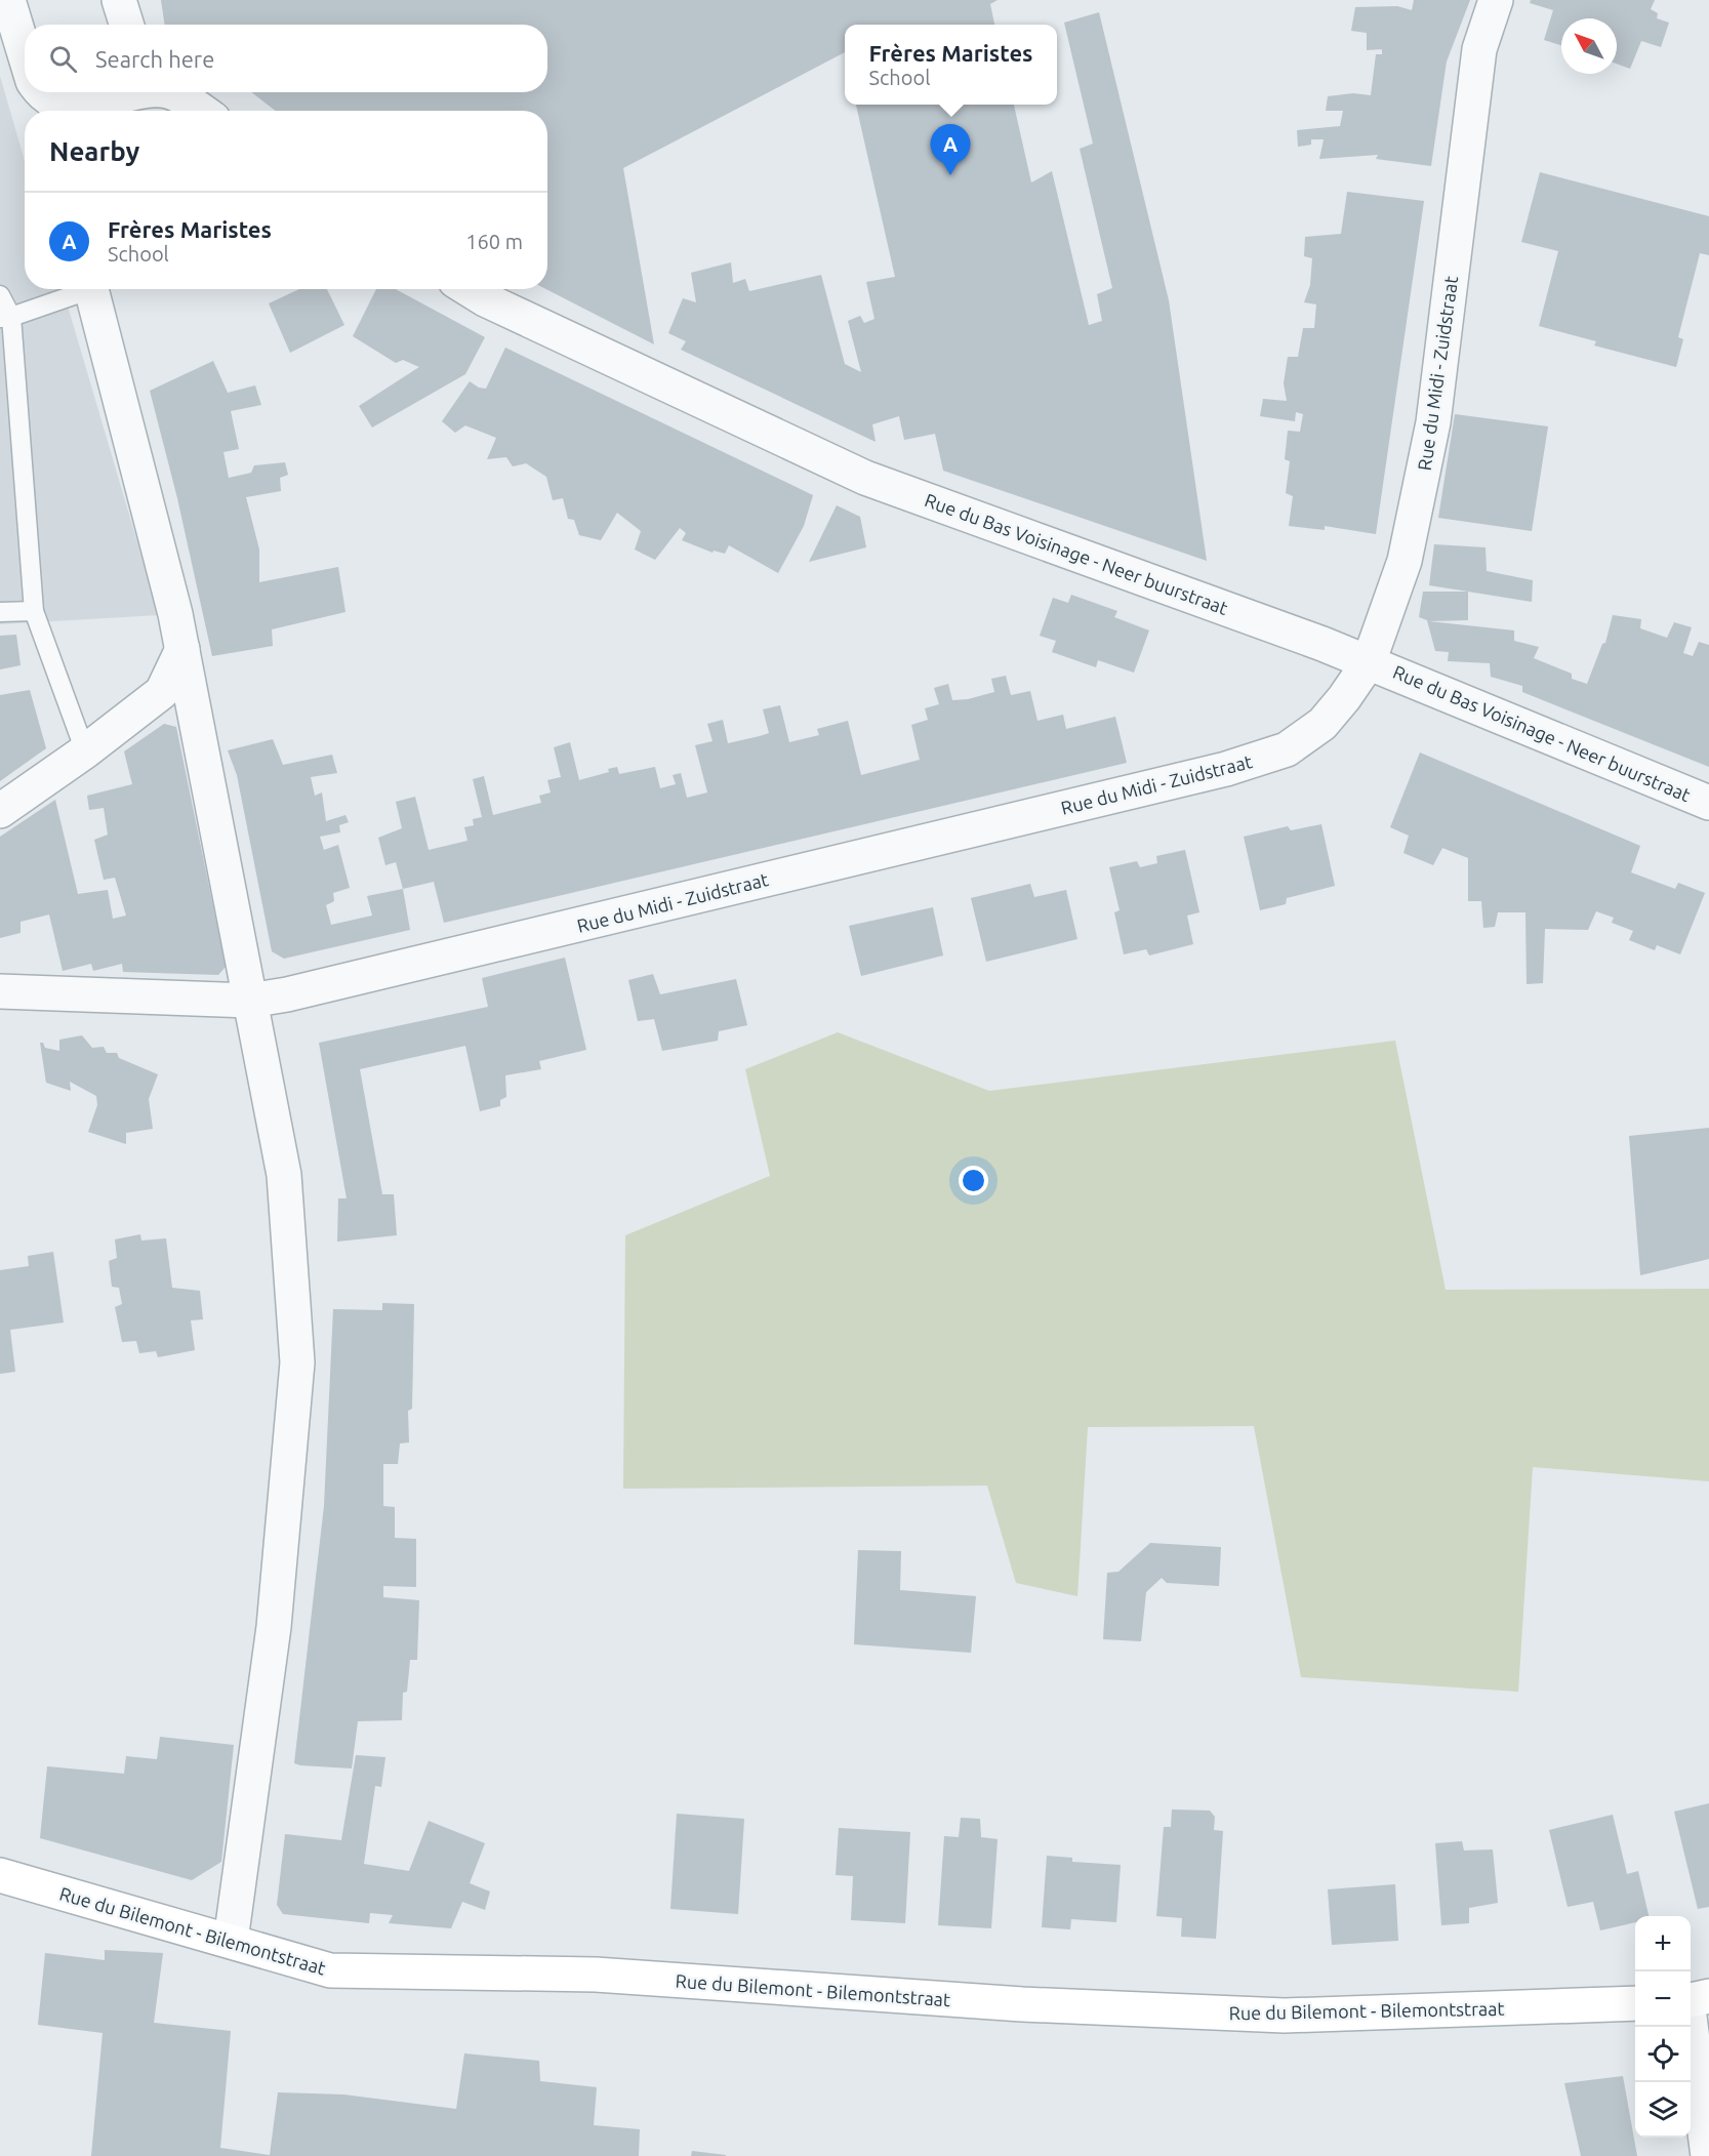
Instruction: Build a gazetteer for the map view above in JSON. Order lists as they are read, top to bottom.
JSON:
{
  "streets": {
    "street": ["Rue du Midi - Zuidstraat", "Rue du Bas Voisinage - Neer buurstraat", "Rue du Bilemont - Bilemontstraat"]
  },
  "crossings": [
    ["Rue du Midi - Zuidstraat", "Rue du Bas Voisinage - Neer buurstraat"]
  ],
  "north": "top left",
  "page": {
    "popup": ["Frères Maristes", "School"],
    "search": "Search here",
    "heading": "Nearby",
    "pins": "A",
    "list": [
      {
        "mark": "A",
        "name": "Frères Maristes",
        "note": "School",
        "value": "160 m"
      }
    ],
    "map_buttons": ["+", "−"]
  }
}
